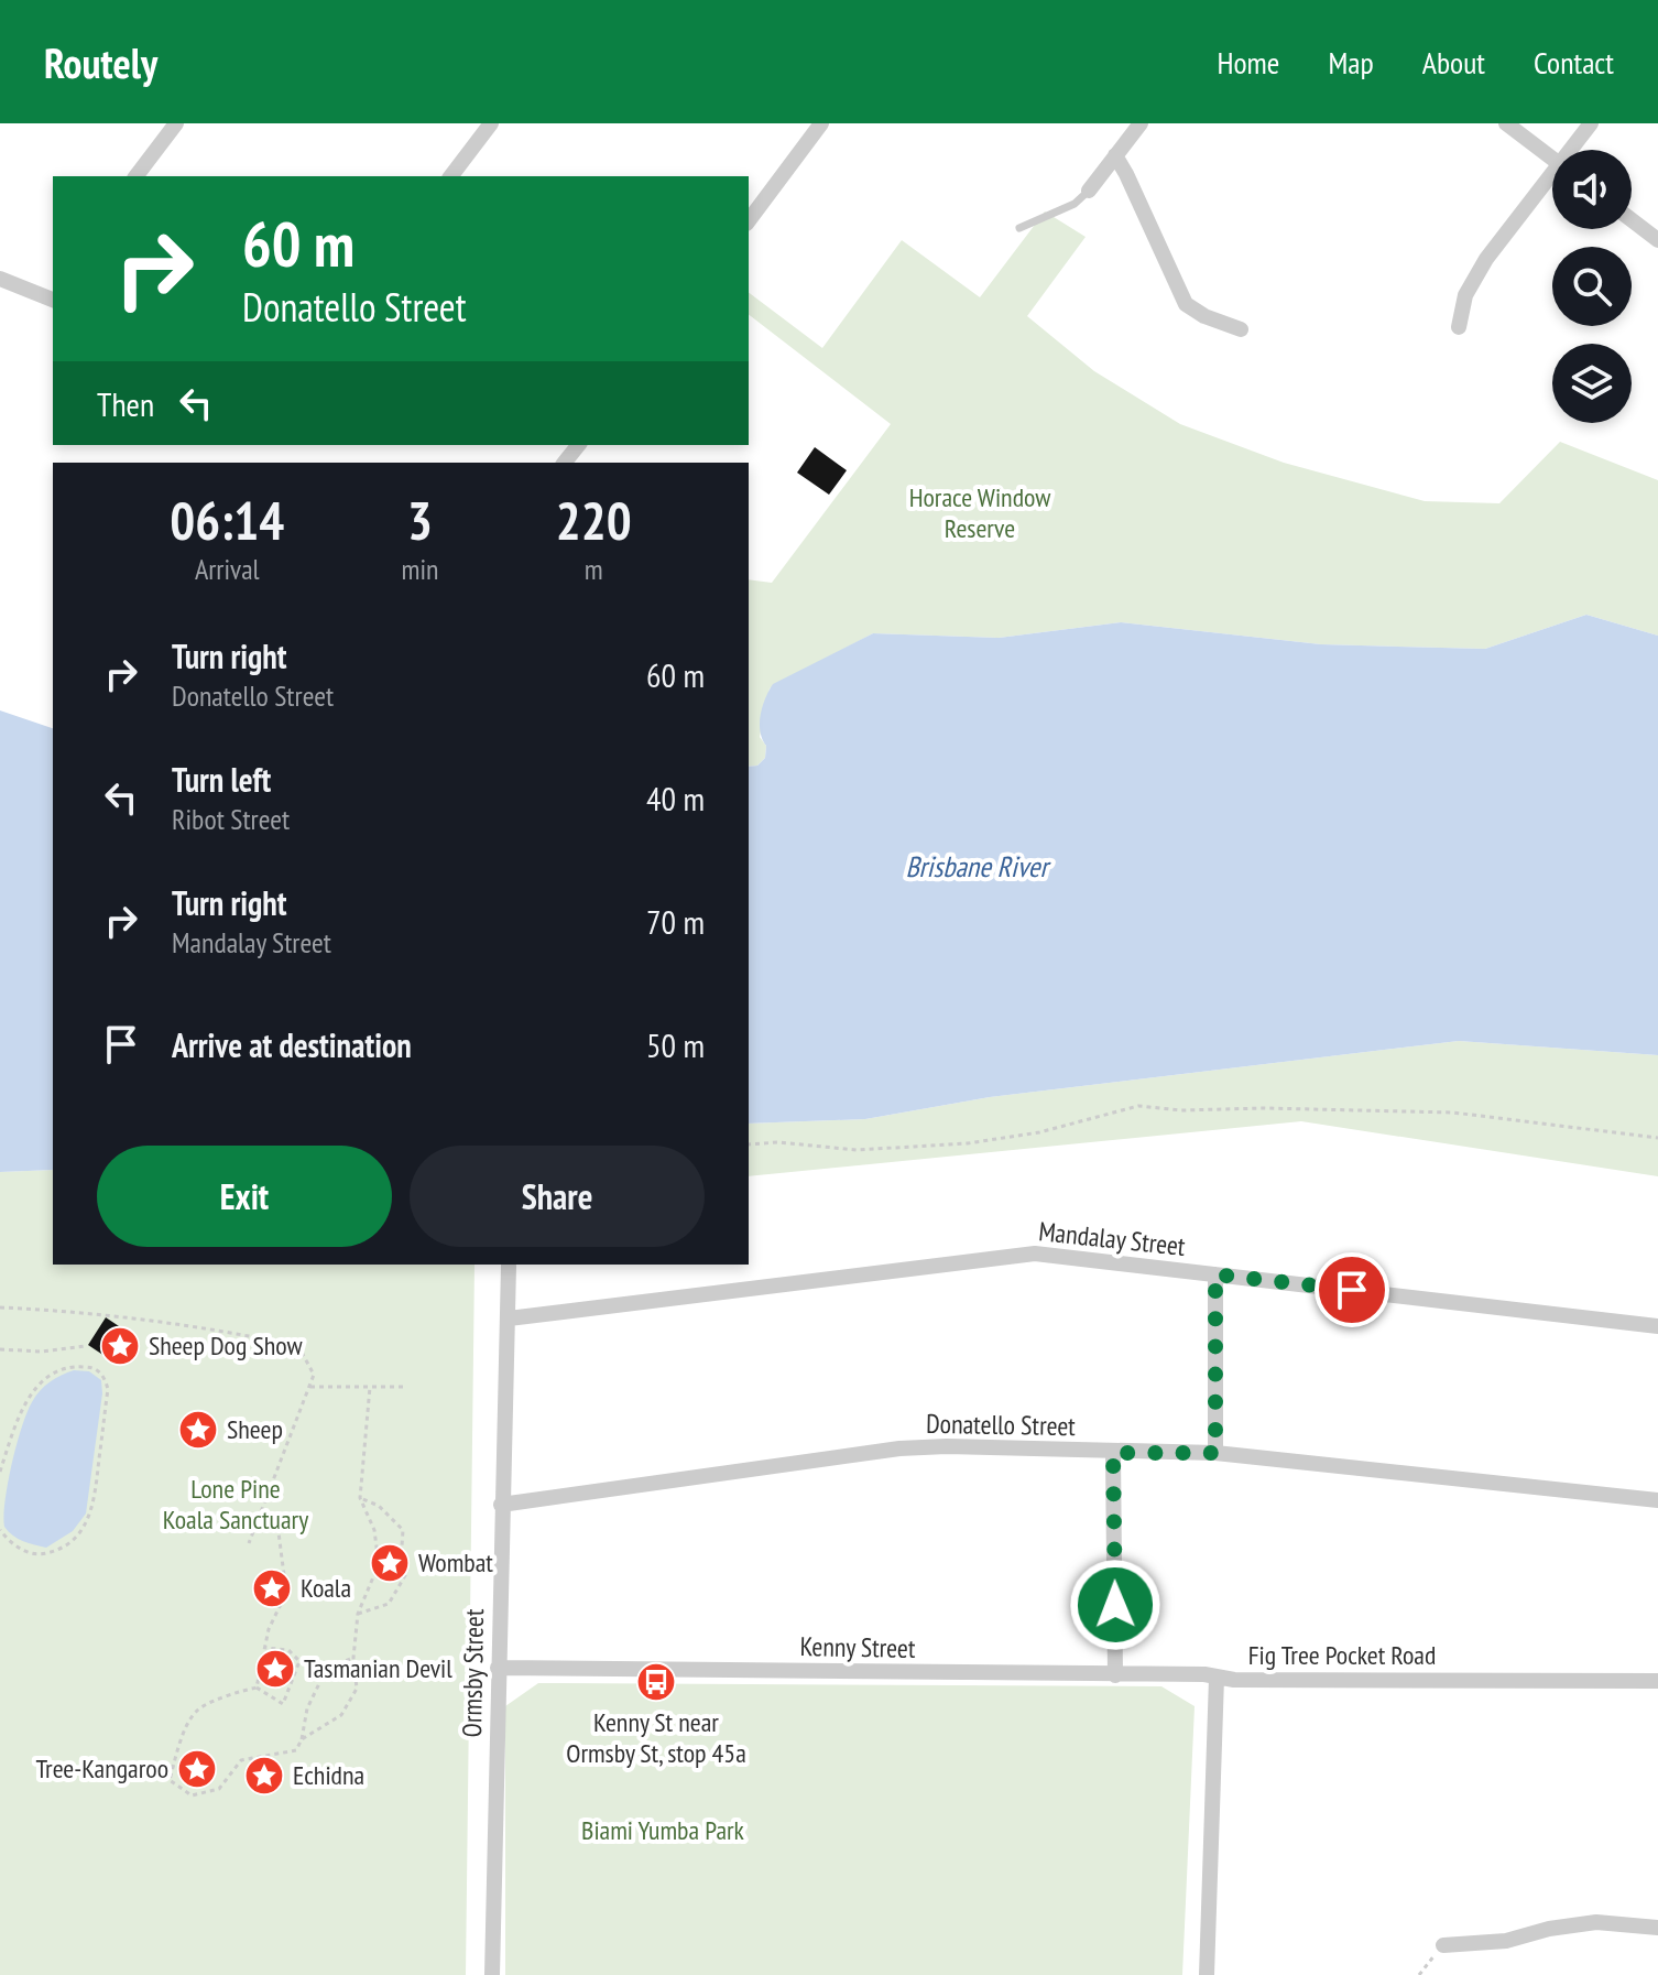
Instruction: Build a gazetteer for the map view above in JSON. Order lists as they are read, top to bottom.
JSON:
{
  "streets": {
    "street": [
      "Mandalay Street",
      "Donatello Street",
      "Kenny Street",
      "Fig Tree Pocket Road",
      "Ormsby Street"
    ]
  },
  "crossings": [
    ["Mandalay Street", "Ormsby Street"],
    ["Donatello Street", "Ormsby Street"],
    ["Kenny Street", "Fig Tree Pocket Road"],
    ["Kenny Street", "Ormsby Street"]
  ],
  "water": ["Brisbane River"],
  "parks": ["Horace Window Reserve", "Lone Pine Koala Sanctuary", "Biami Yumba Park"],
  "places": {
    "place": [
      "Sheep Dog Show",
      "Sheep",
      "Wombat",
      "Koala",
      "Tasmanian Devil",
      "Tree-Kangaroo",
      "Echidna"
    ],
    "bus stop": ["Kenny St near Ormsby St, stop 45a"]
  },
  "page": {
    "header": "Routely",
    "nav": [
      "Home",
      "Map",
      "About",
      "Contact"
    ],
    "turn": ["60 m", "Donatello Street"],
    "then": "Then",
    "eta": [
      "06:14",
      "Arrival",
      "3",
      "min",
      "220",
      "m"
    ],
    "list": [
      {
        "name": "Turn right",
        "note": "Donatello Street",
        "value": "60 m"
      },
      {
        "name": "Turn left",
        "note": "Ribot Street",
        "value": "40 m"
      },
      {
        "name": "Turn right",
        "note": "Mandalay Street",
        "value": "70 m"
      },
      {
        "name": "Arrive at destination",
        "value": "50 m"
      }
    ],
    "buttons": ["Exit", "Share"]
  }
}
